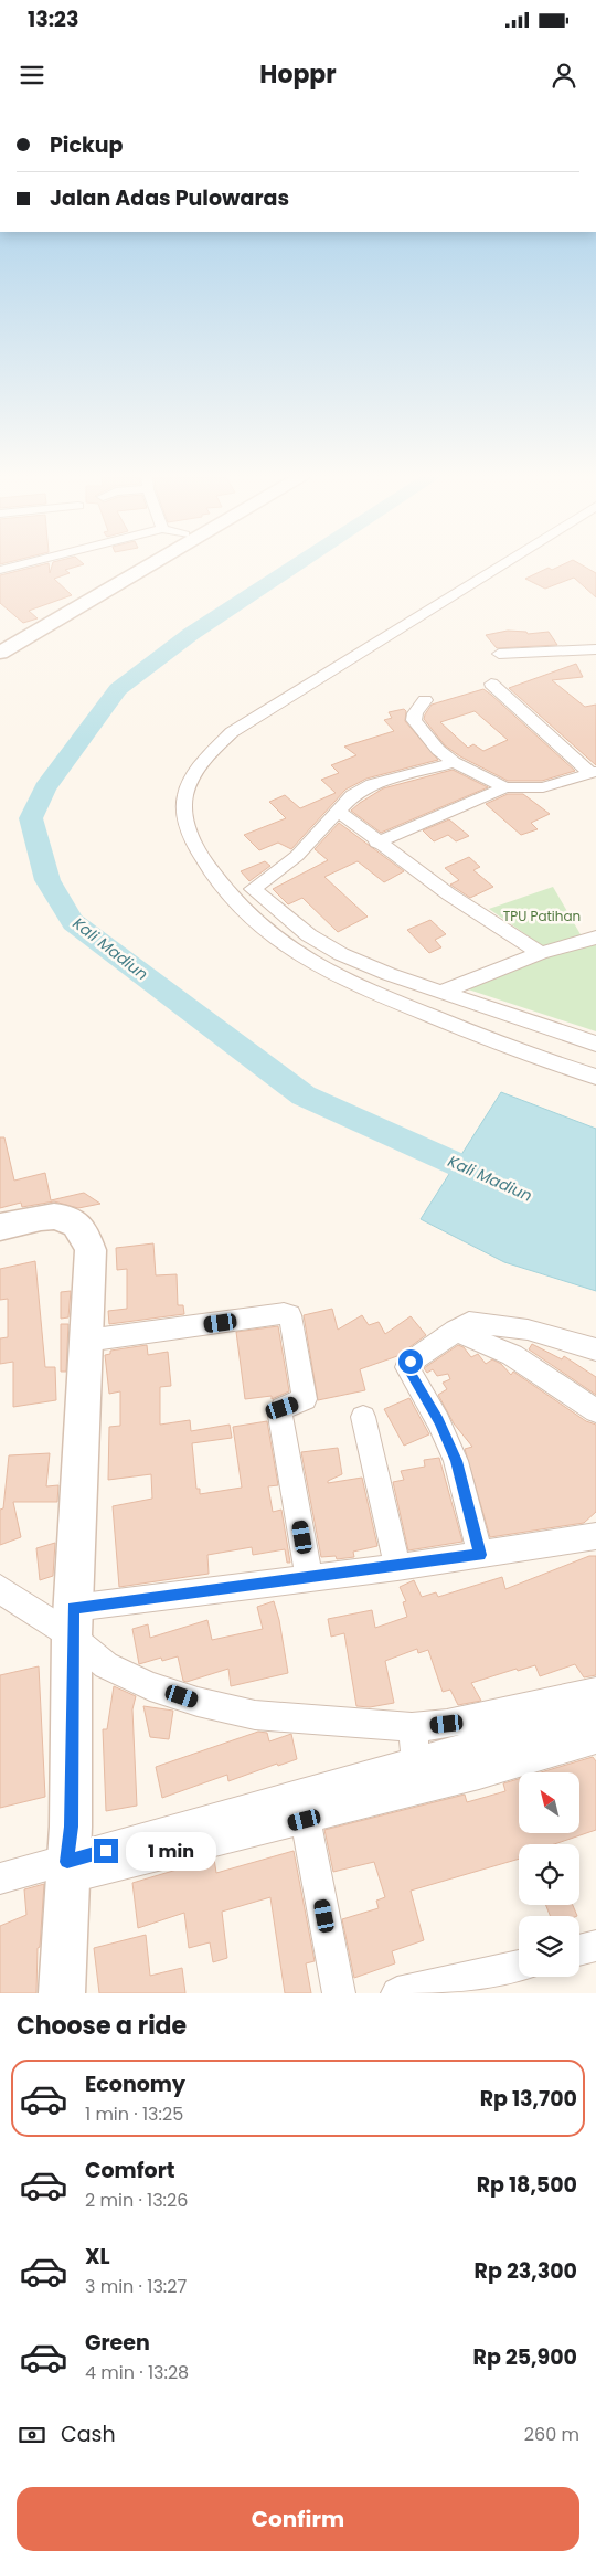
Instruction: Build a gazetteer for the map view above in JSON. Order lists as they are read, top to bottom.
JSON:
{
  "water": ["Kali Madiun"],
  "parks": ["TPU Patihan"],
  "north": "top left",
  "page": {
    "status": "13:23",
    "header": "Hoppr",
    "banner": ["Pickup", "Jalan Adas Pulowaras"],
    "bubble": "1 min",
    "heading": "Choose a ride",
    "list": [
      {
        "name": "Economy",
        "note": "1 min · 13:25",
        "value": "Rp 13,700"
      },
      {
        "name": "Comfort",
        "note": "2 min · 13:26",
        "value": "Rp 18,500"
      },
      {
        "name": "XL",
        "note": "3 min · 13:27",
        "value": "Rp 23,300"
      },
      {
        "name": "Green",
        "note": "4 min · 13:28",
        "value": "Rp 25,900"
      }
    ],
    "pay": ["Cash", "260 m"],
    "buttons": "Confirm"
  }
}
